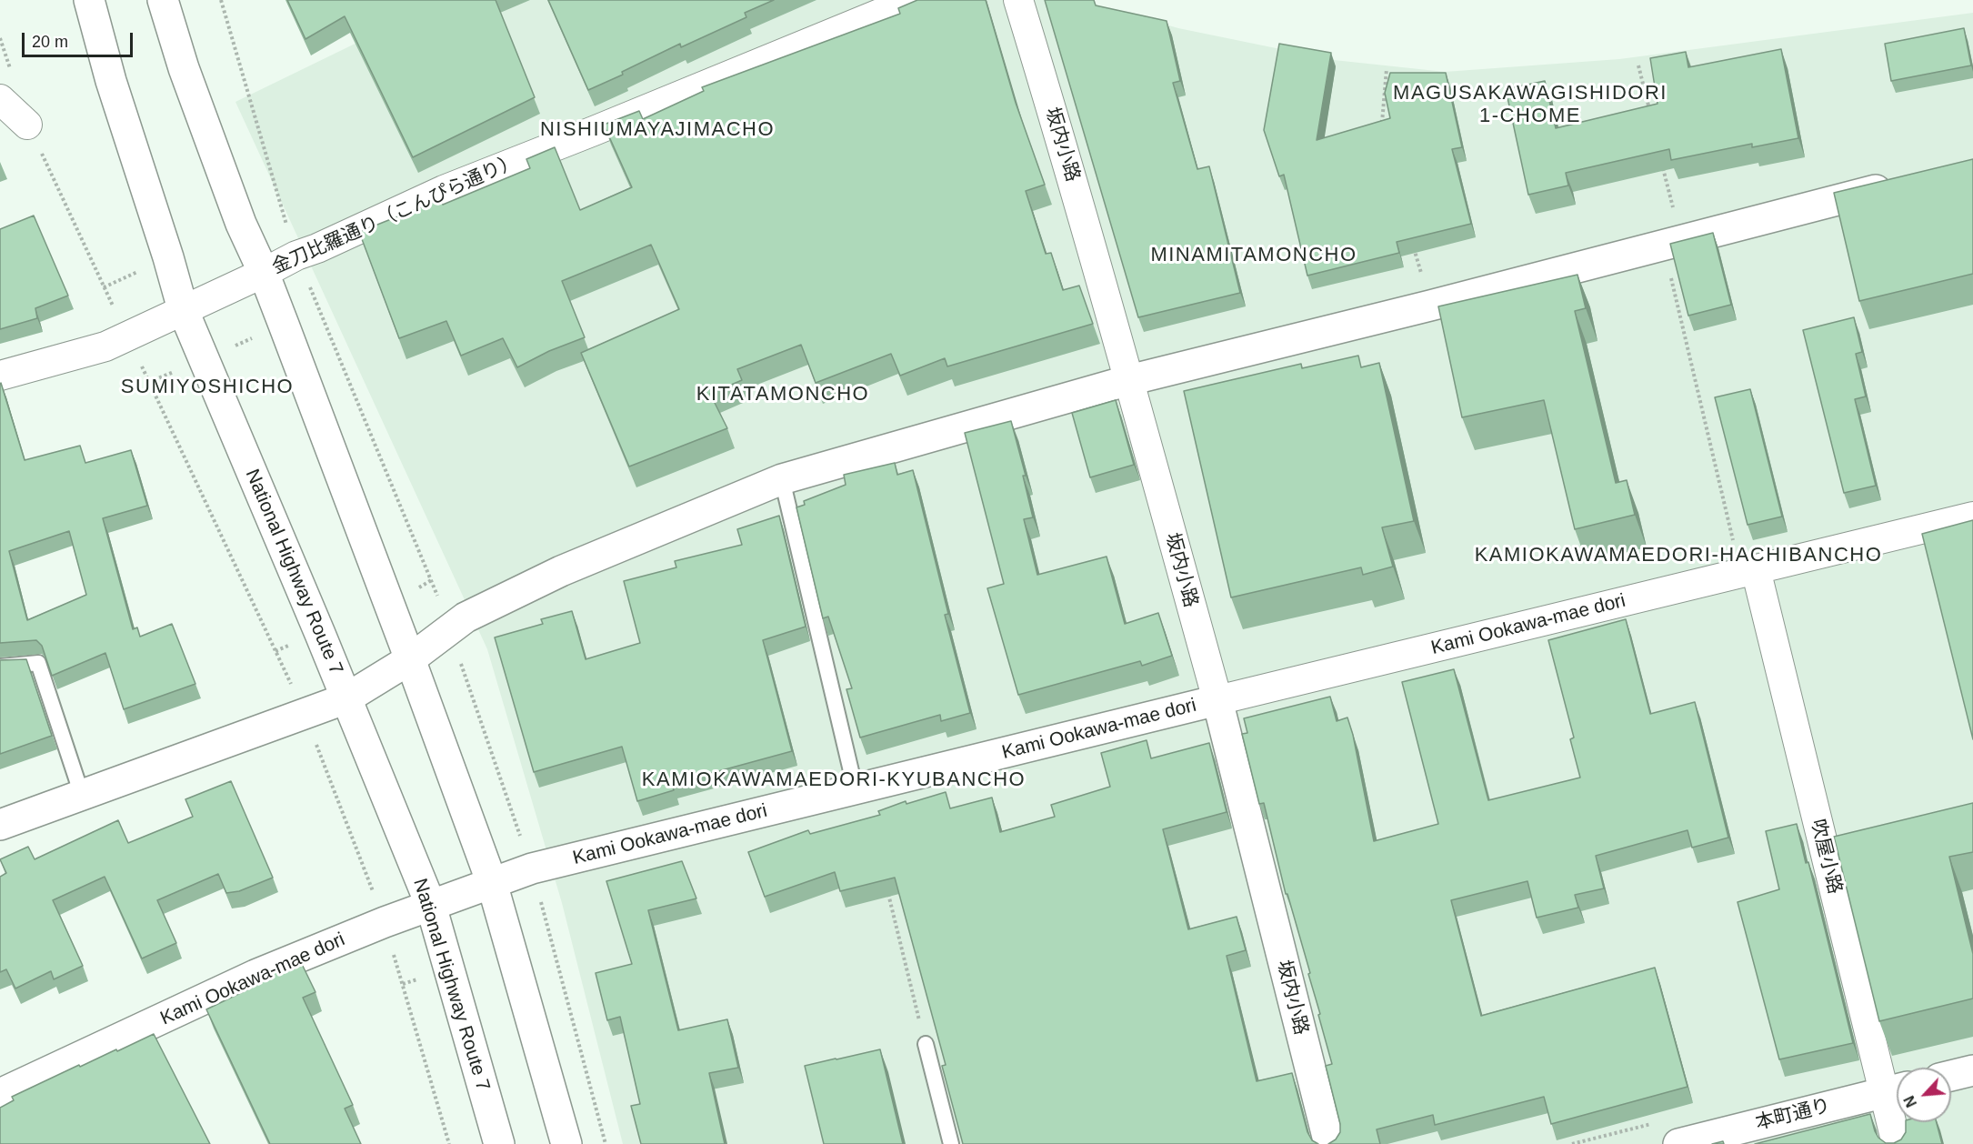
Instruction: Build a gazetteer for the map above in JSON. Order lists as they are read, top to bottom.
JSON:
{
  "streets": {
    "main road": [
      "坂内小路",
      "National Highway Route 7",
      "Kami Ookawa-mae dori",
      "本町通り"
    ],
    "street": ["金刀比羅通り（こんぴら通り）", "吹屋小路"]
  },
  "crossings": [
    ["坂内小路", "Kami Ookawa-mae dori"],
    ["金刀比羅通り（こんぴら通り）", "National Highway Route 7"],
    ["National Highway Route 7", "Kami Ookawa-mae dori"],
    ["Kami Ookawa-mae dori", "吹屋小路"],
    ["吹屋小路", "本町通り"]
  ],
  "districts": [
    "MAGUSAKAWAGISHIDORI 1-CHOME",
    "NISHIUMAYAJIMACHO",
    "MINAMITAMONCHO",
    "SUMIYOSHICHO",
    "KITATAMONCHO",
    "KAMIOKAWAMAEDORI-HACHIBANCHO",
    "KAMIOKAWAMAEDORI-KYUBANCHO"
  ],
  "scale_bar": "20 m",
  "north": "bottom left"
}
